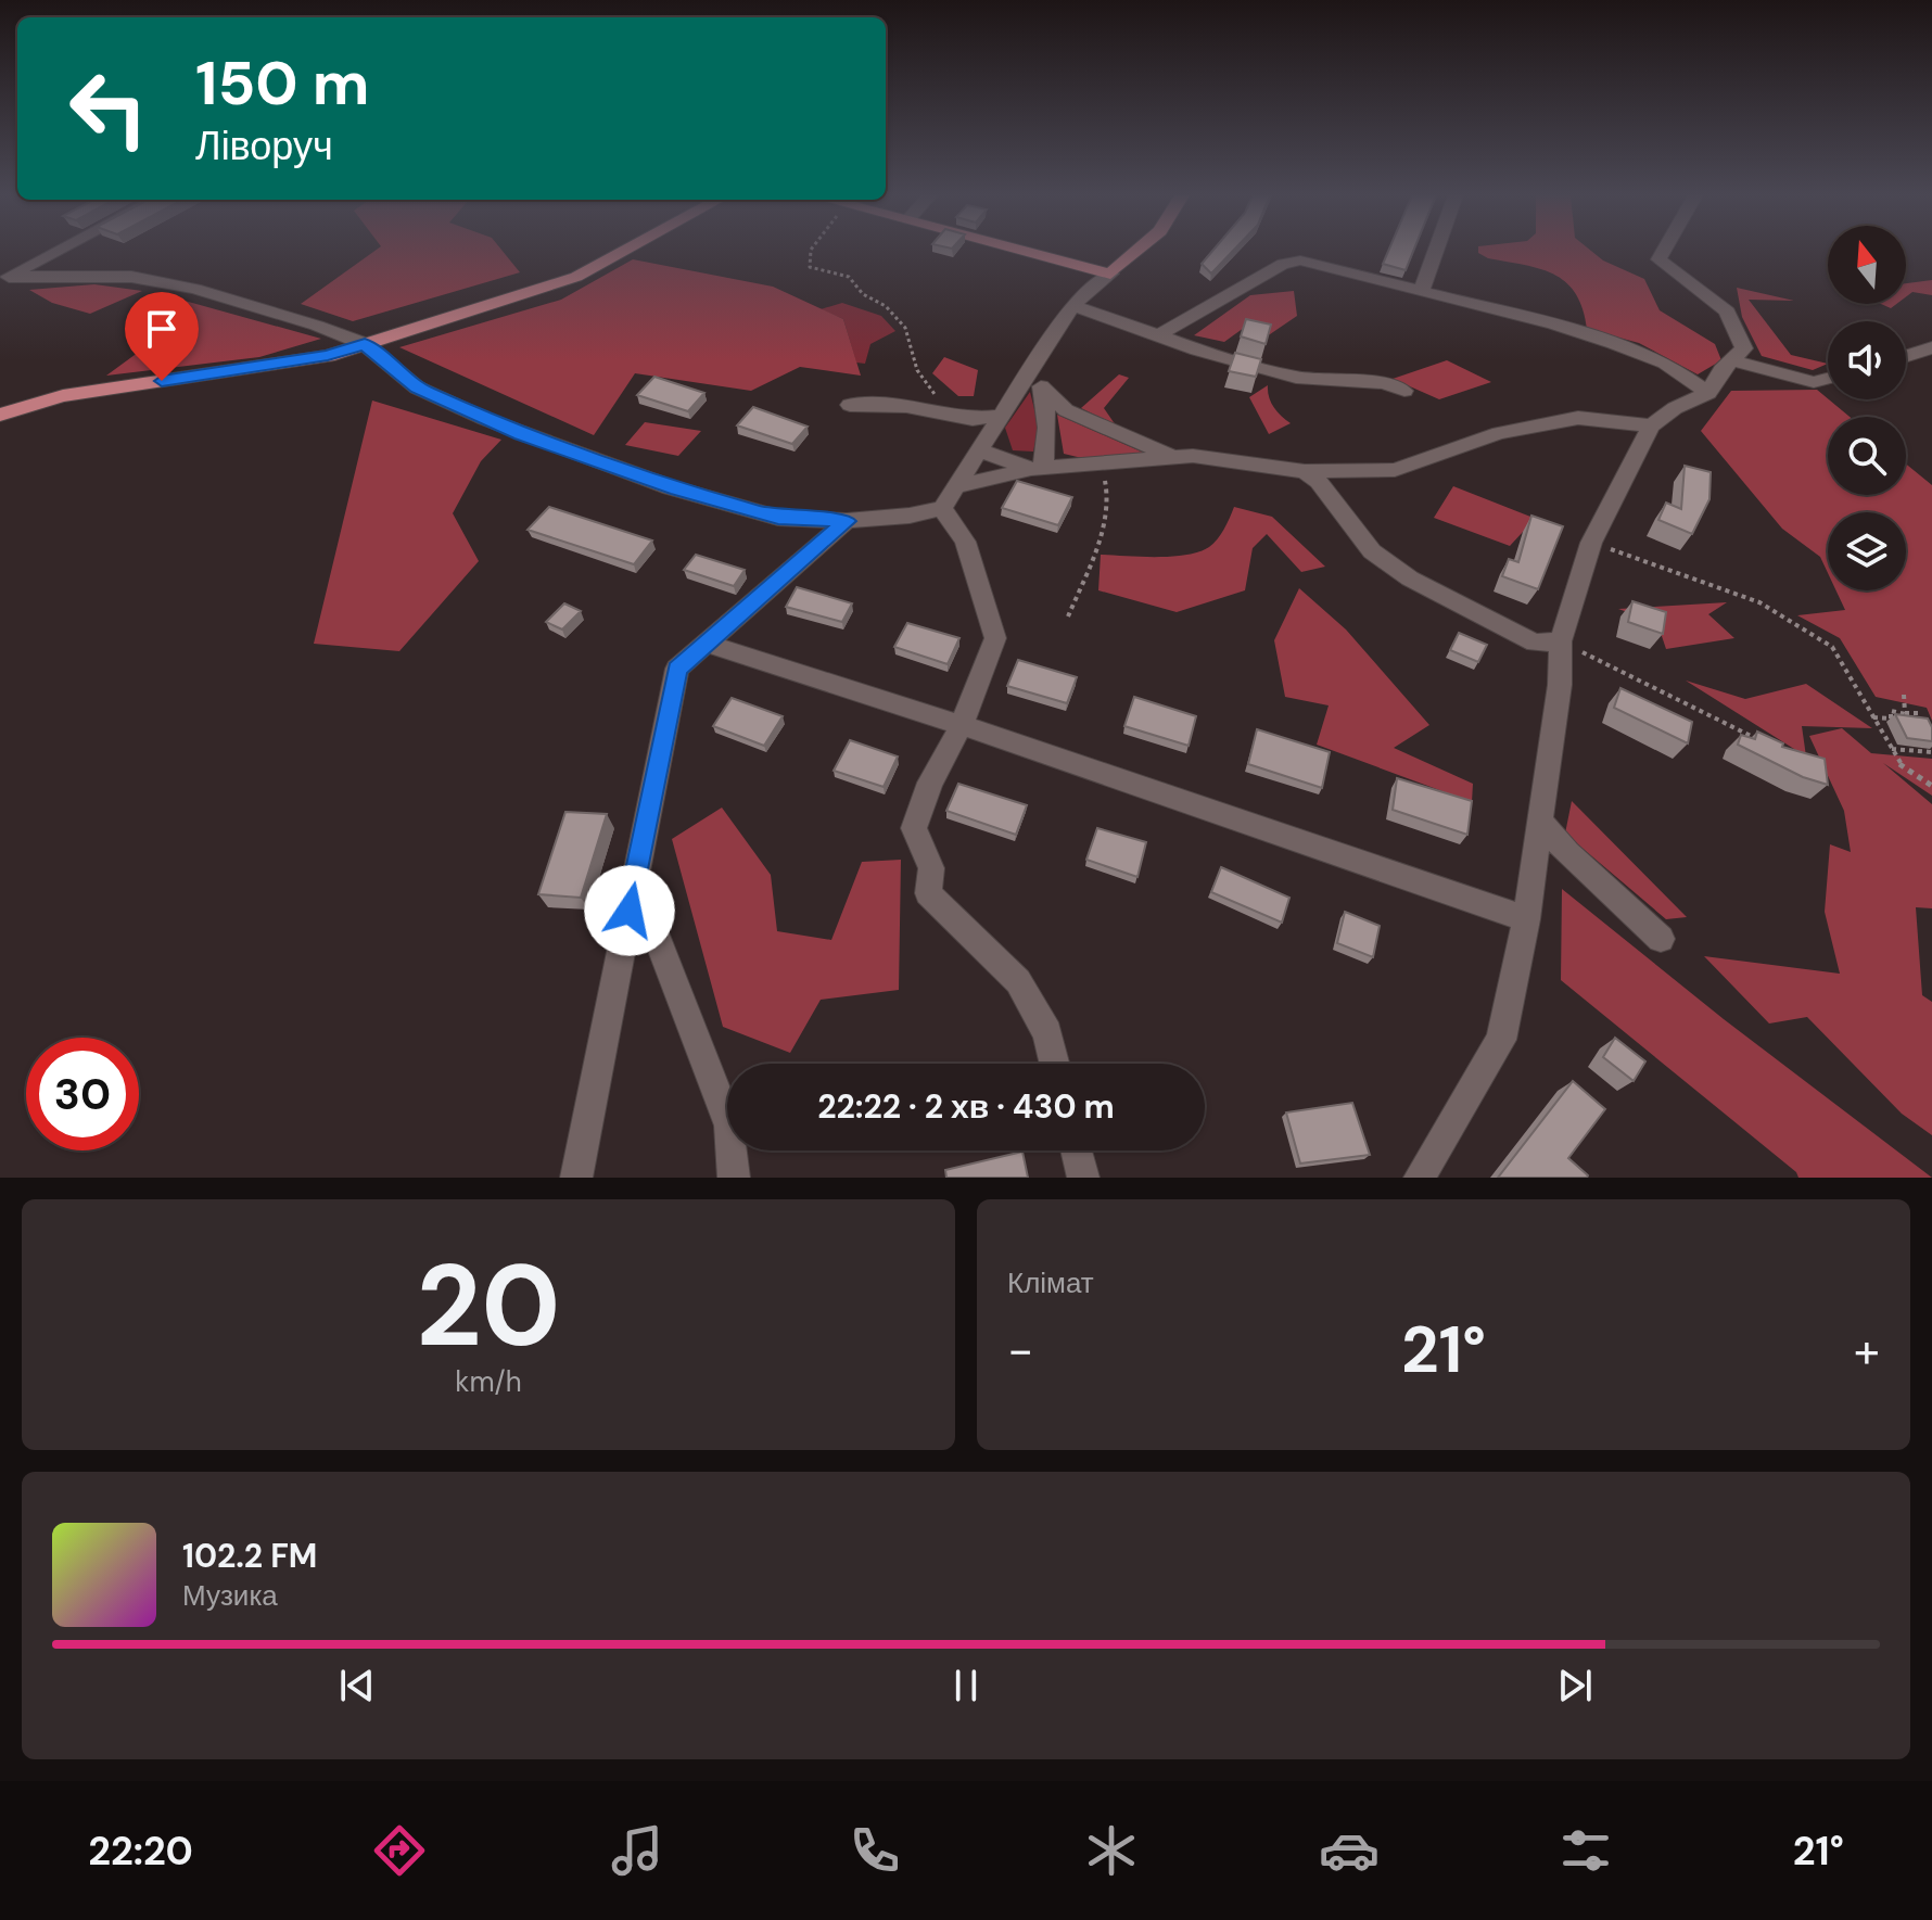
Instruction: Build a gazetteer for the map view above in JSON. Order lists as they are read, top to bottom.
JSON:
{
  "north": "top",
  "page": {
    "turn": ["150 m", "Ліворуч"],
    "limit": "30",
    "trip": "22:22 · 2 хв · 430 m",
    "tile": [
      ["20", "km/h"],
      "Клімат"
    ],
    "heat": ["−", "21°", "+"],
    "song": ["102.2 FM", "Музика"],
    "tabs": ["22:20", "21°"]
  }
}
